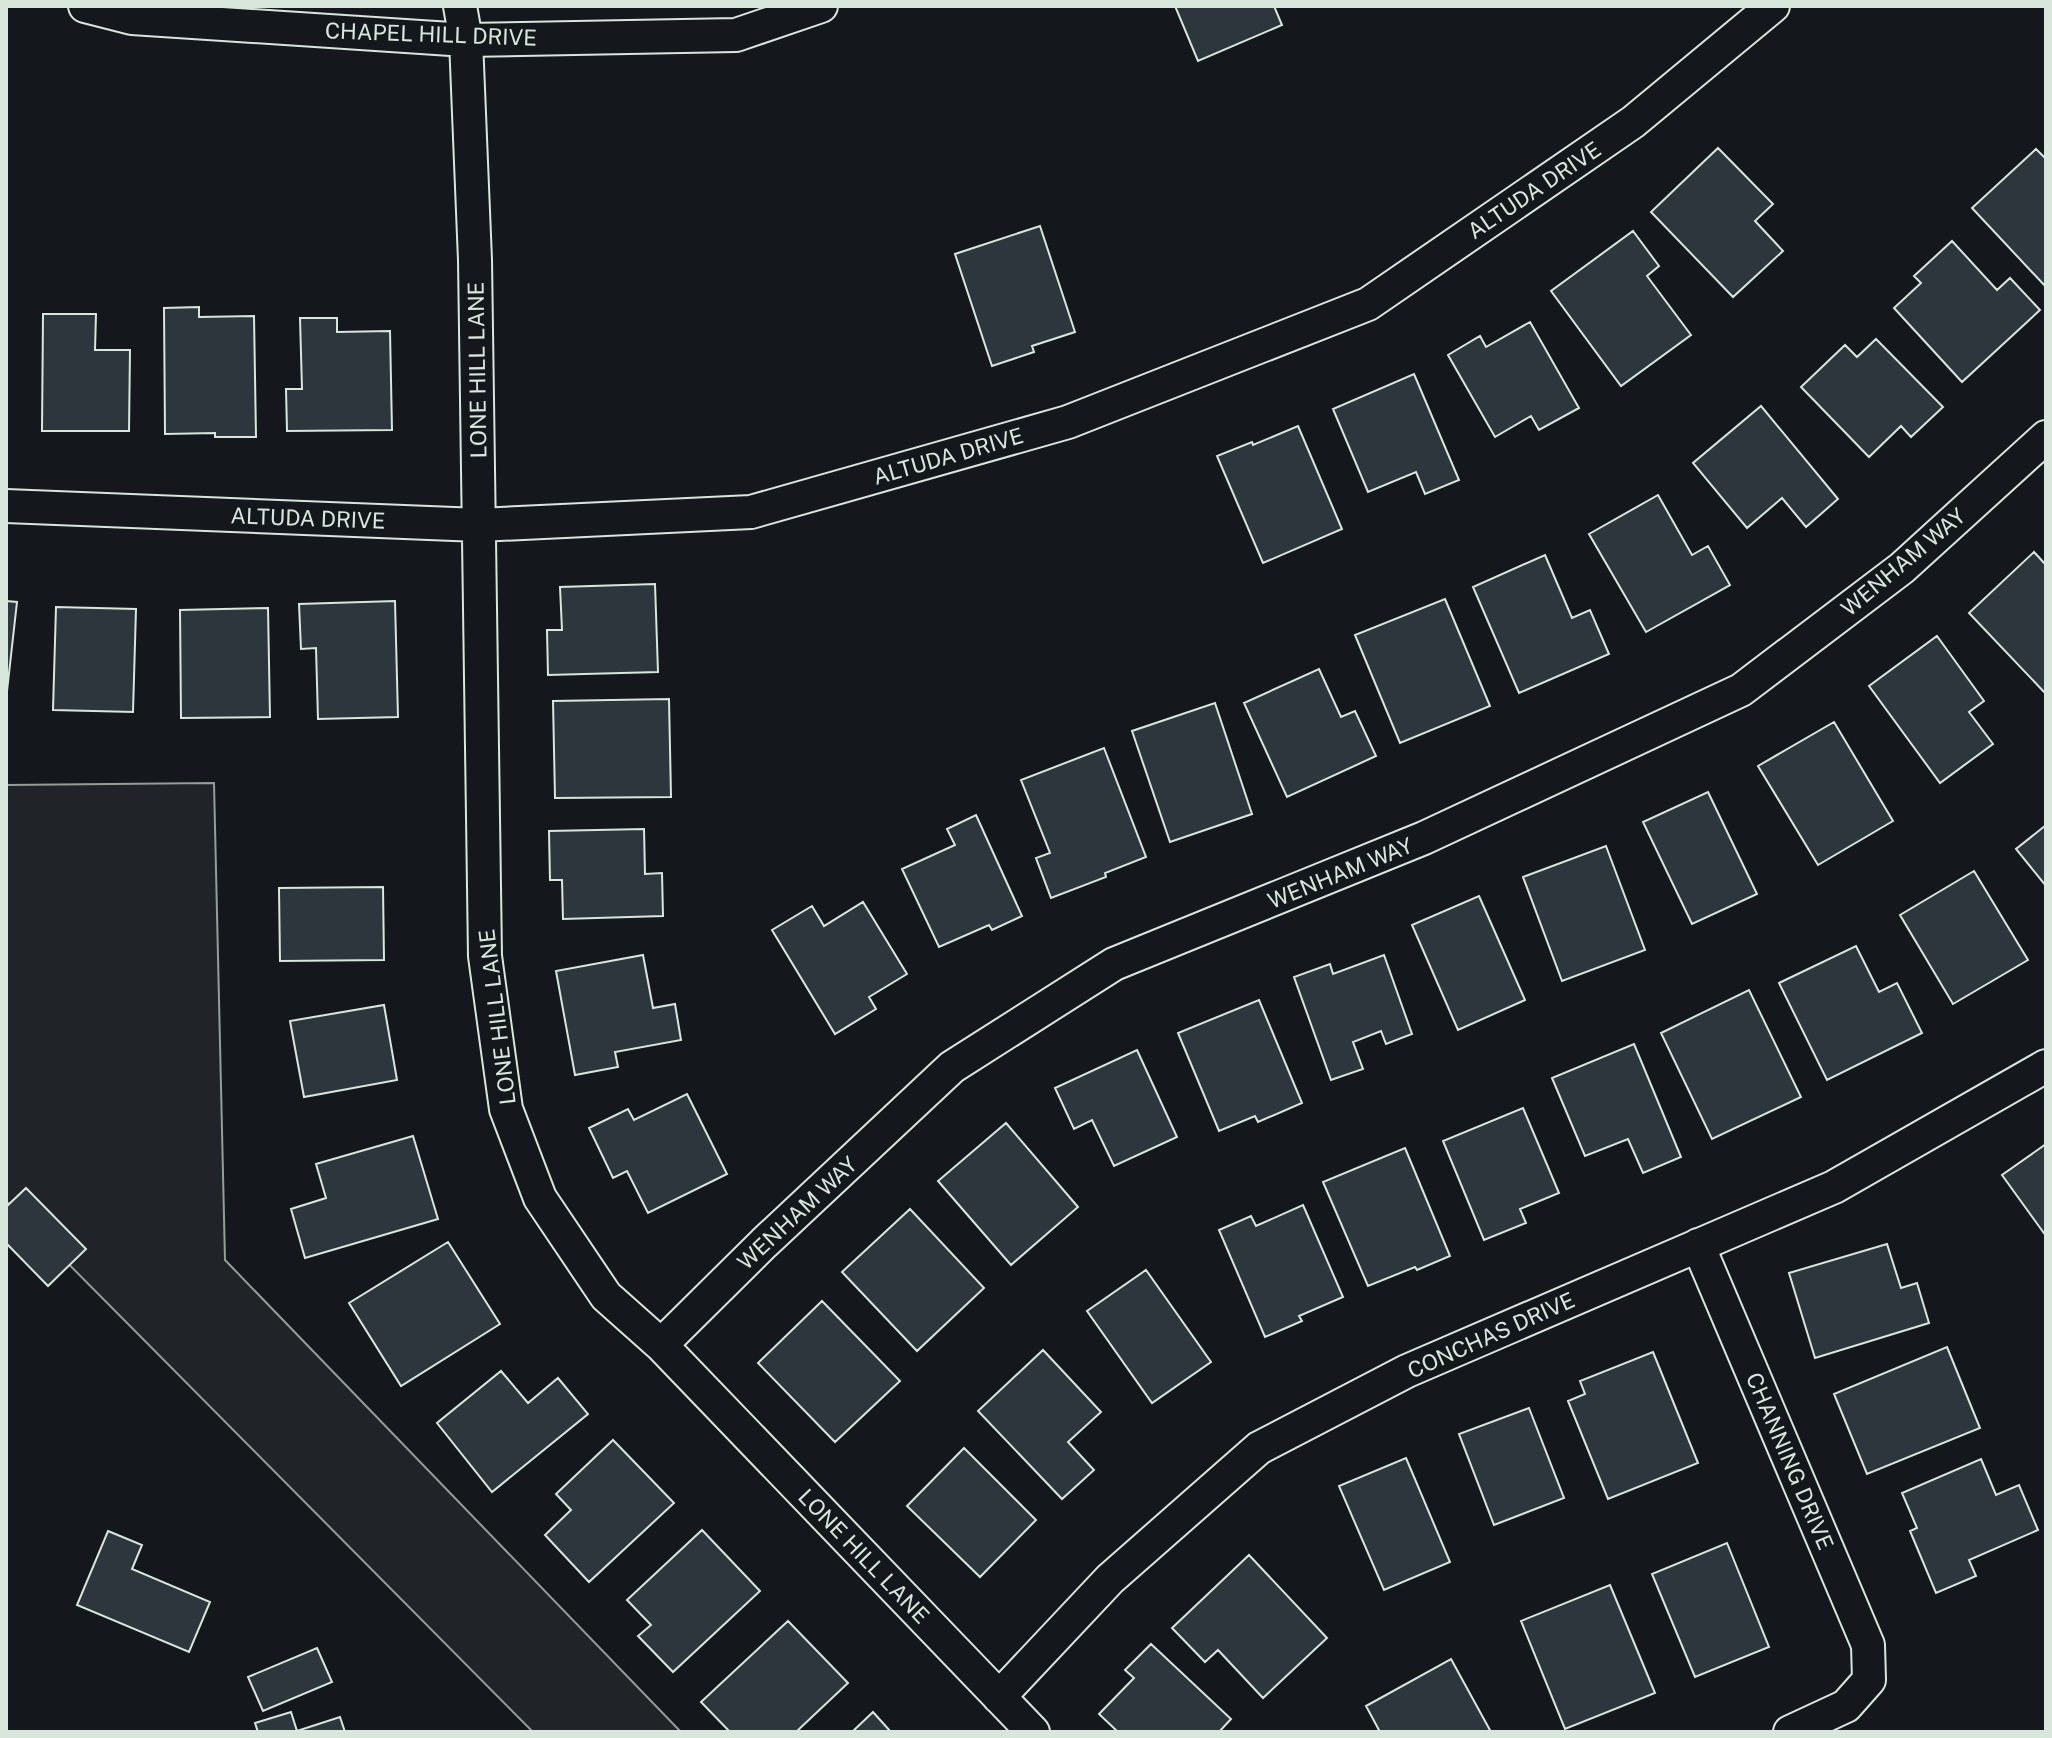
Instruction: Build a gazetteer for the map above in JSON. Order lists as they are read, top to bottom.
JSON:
{
  "streets": {
    "street": [
      "CHAPEL HILL DRIVE",
      "ALTUDA DRIVE",
      "LONE HILL LANE",
      "WENHAM WAY",
      "CONCHAS DRIVE",
      "CHANNING DRIVE"
    ]
  },
  "crossings": [
    ["CHAPEL HILL DRIVE", "LONE HILL LANE"],
    ["ALTUDA DRIVE", "LONE HILL LANE"],
    ["LONE HILL LANE", "WENHAM WAY"],
    ["LONE HILL LANE", "CONCHAS DRIVE"],
    ["CONCHAS DRIVE", "CHANNING DRIVE"]
  ]
}
